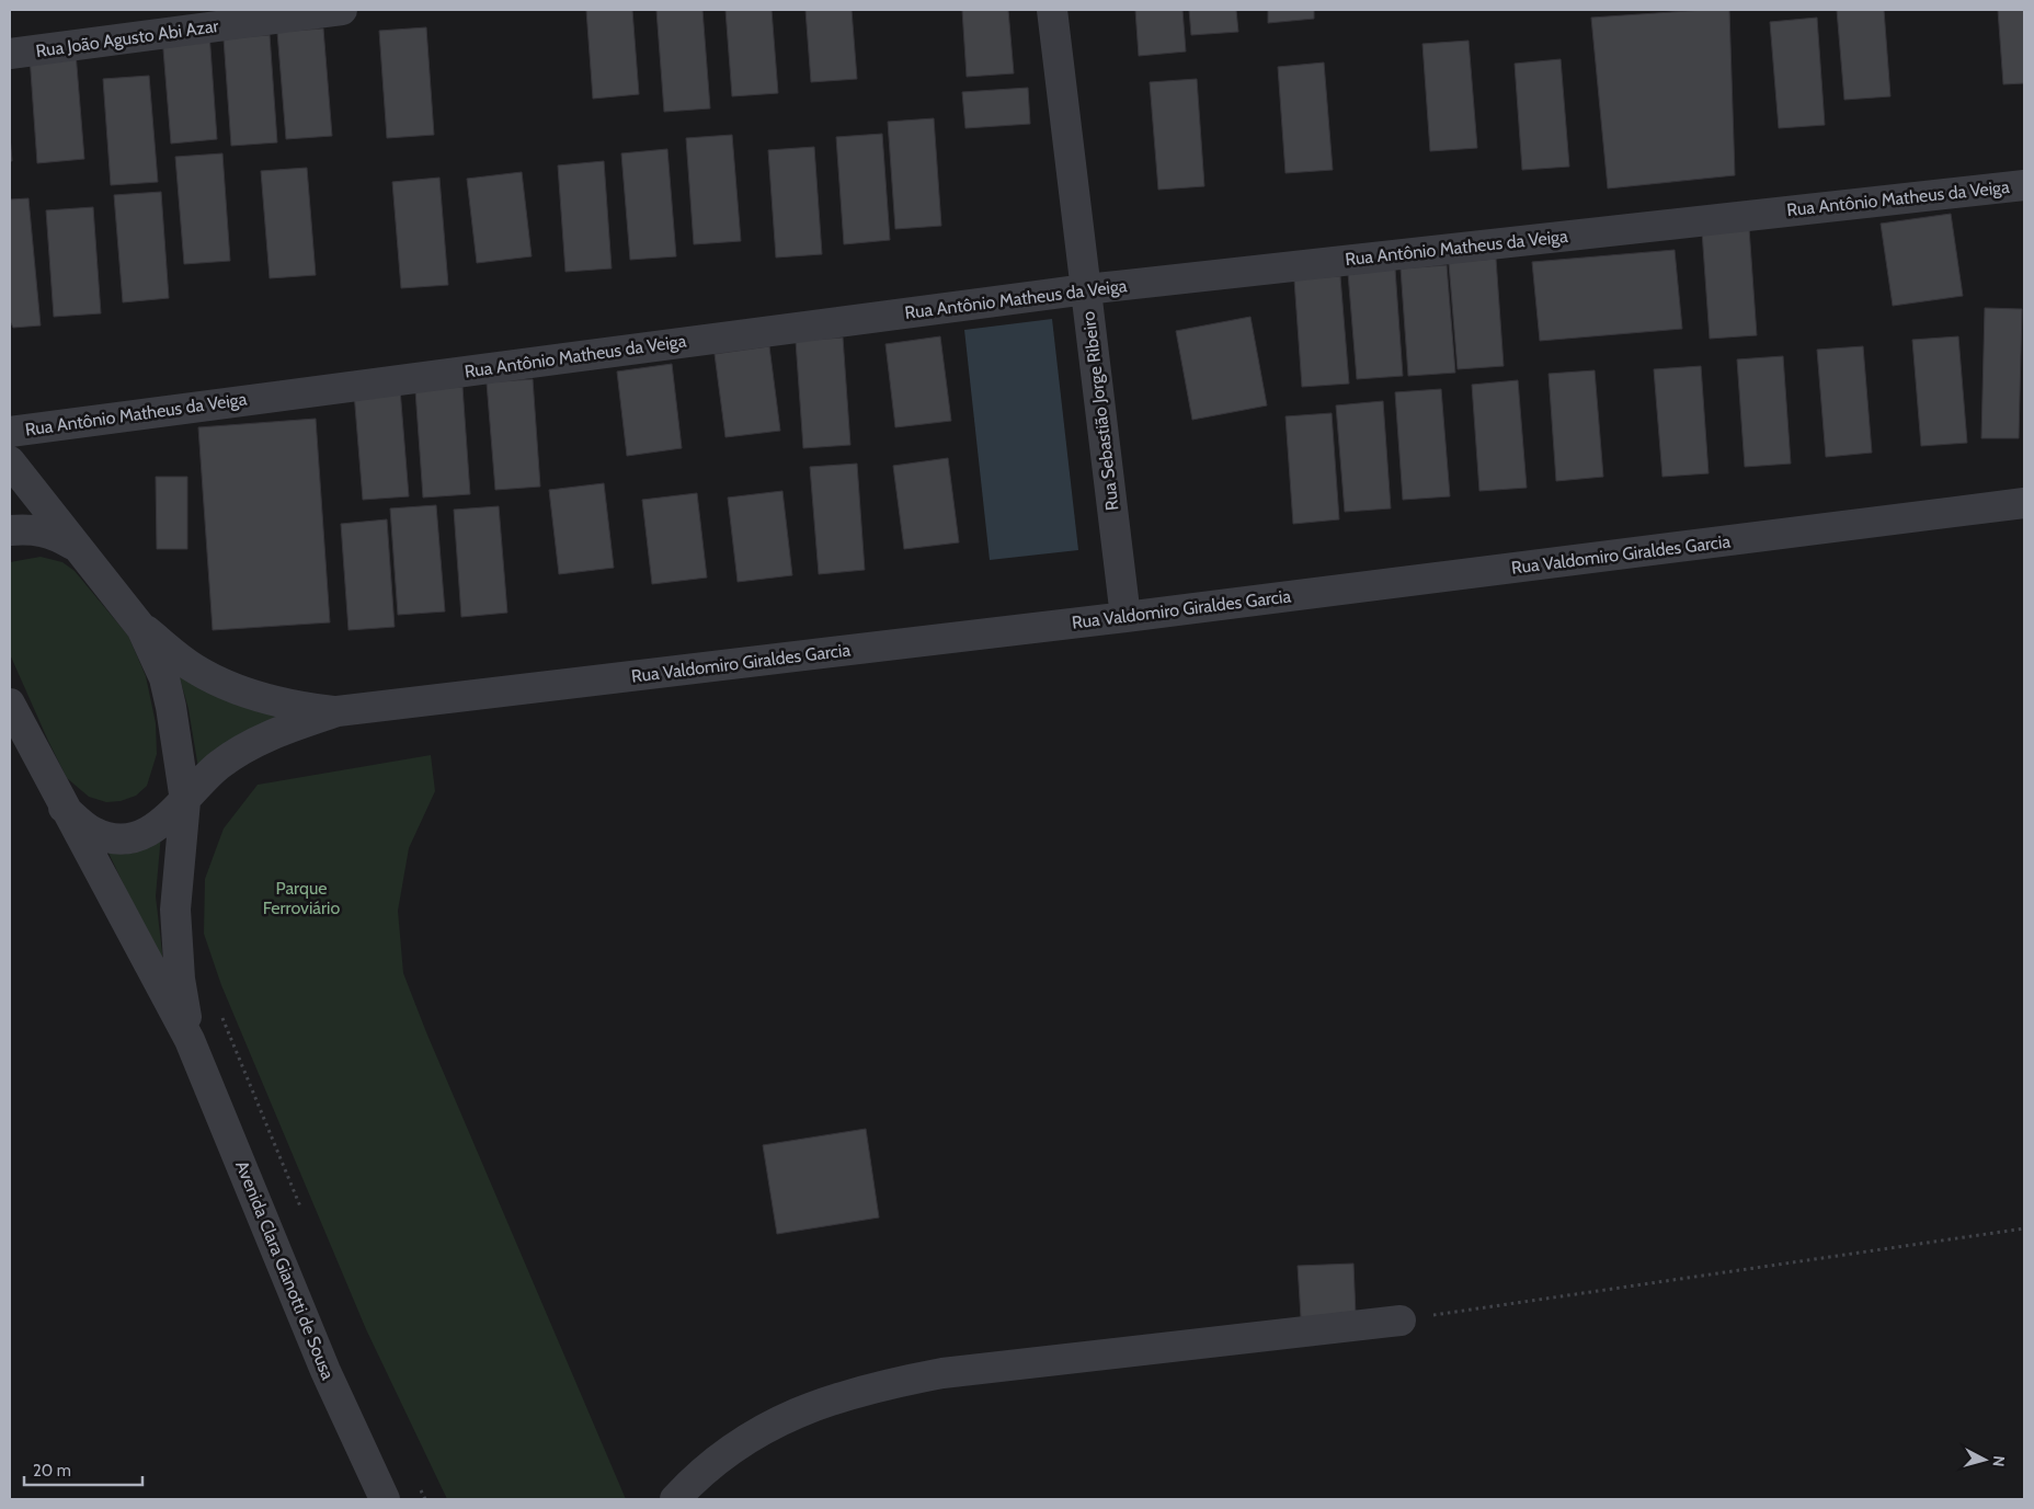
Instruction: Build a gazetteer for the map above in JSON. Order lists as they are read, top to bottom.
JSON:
{
  "streets": {
    "street": [
      "Rua João Agusto Abi Azar",
      "Rua Antônio Matheus da Veiga",
      "Rua Sebastião Jorge Ribeiro",
      "Rua Valdomiro Giraldes Garcia",
      "Avenida Clara Gianotti de Sousa"
    ]
  },
  "crossings": [
    ["Rua Antônio Matheus da Veiga", "Rua Sebastião Jorge Ribeiro"],
    ["Rua Sebastião Jorge Ribeiro", "Rua Valdomiro Giraldes Garcia"]
  ],
  "parks": ["Parque Ferroviário"],
  "scale_bar": "20 m",
  "north": "right"
}
